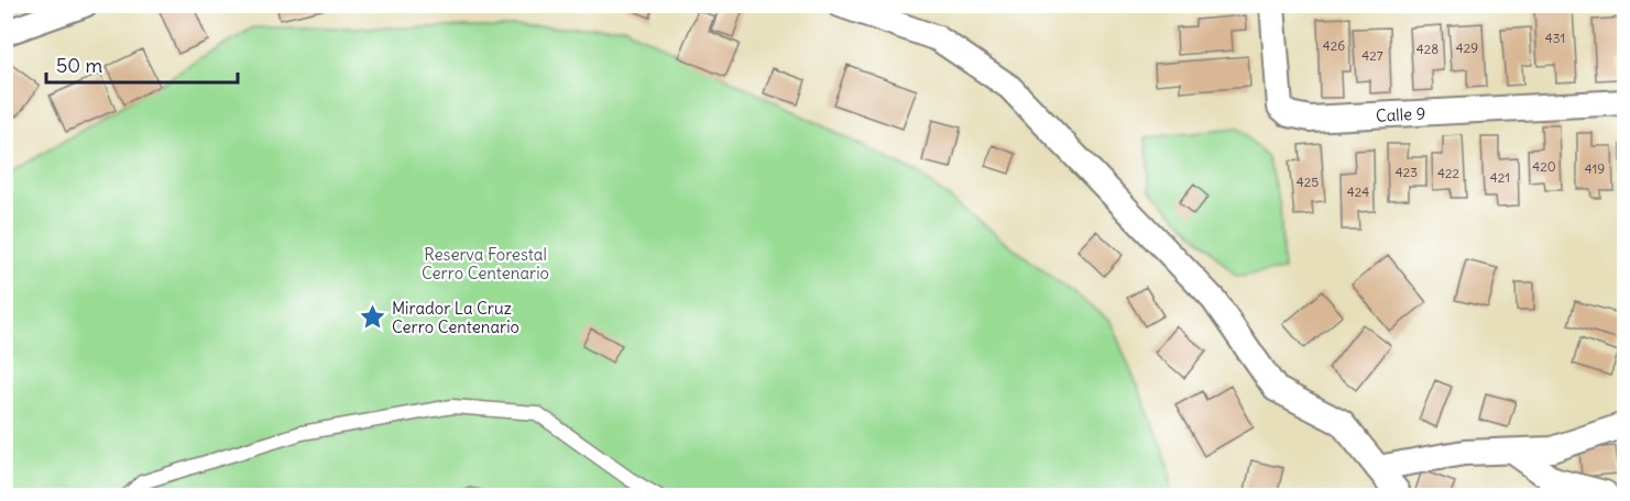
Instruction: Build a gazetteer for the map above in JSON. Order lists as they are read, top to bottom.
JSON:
{
  "streets": {
    "street": ["Calle 9"]
  },
  "parks": ["Reserva Forestal Cerro Centenario"],
  "places": {
    "place": ["Mirador La Cruz Cerro Centenario"]
  },
  "house_numbers": [
    "431",
    "426",
    "429",
    "428",
    "427",
    "420",
    "419",
    "423",
    "422",
    "421",
    "425",
    "424"
  ],
  "scale_bar": "50 m"
}
